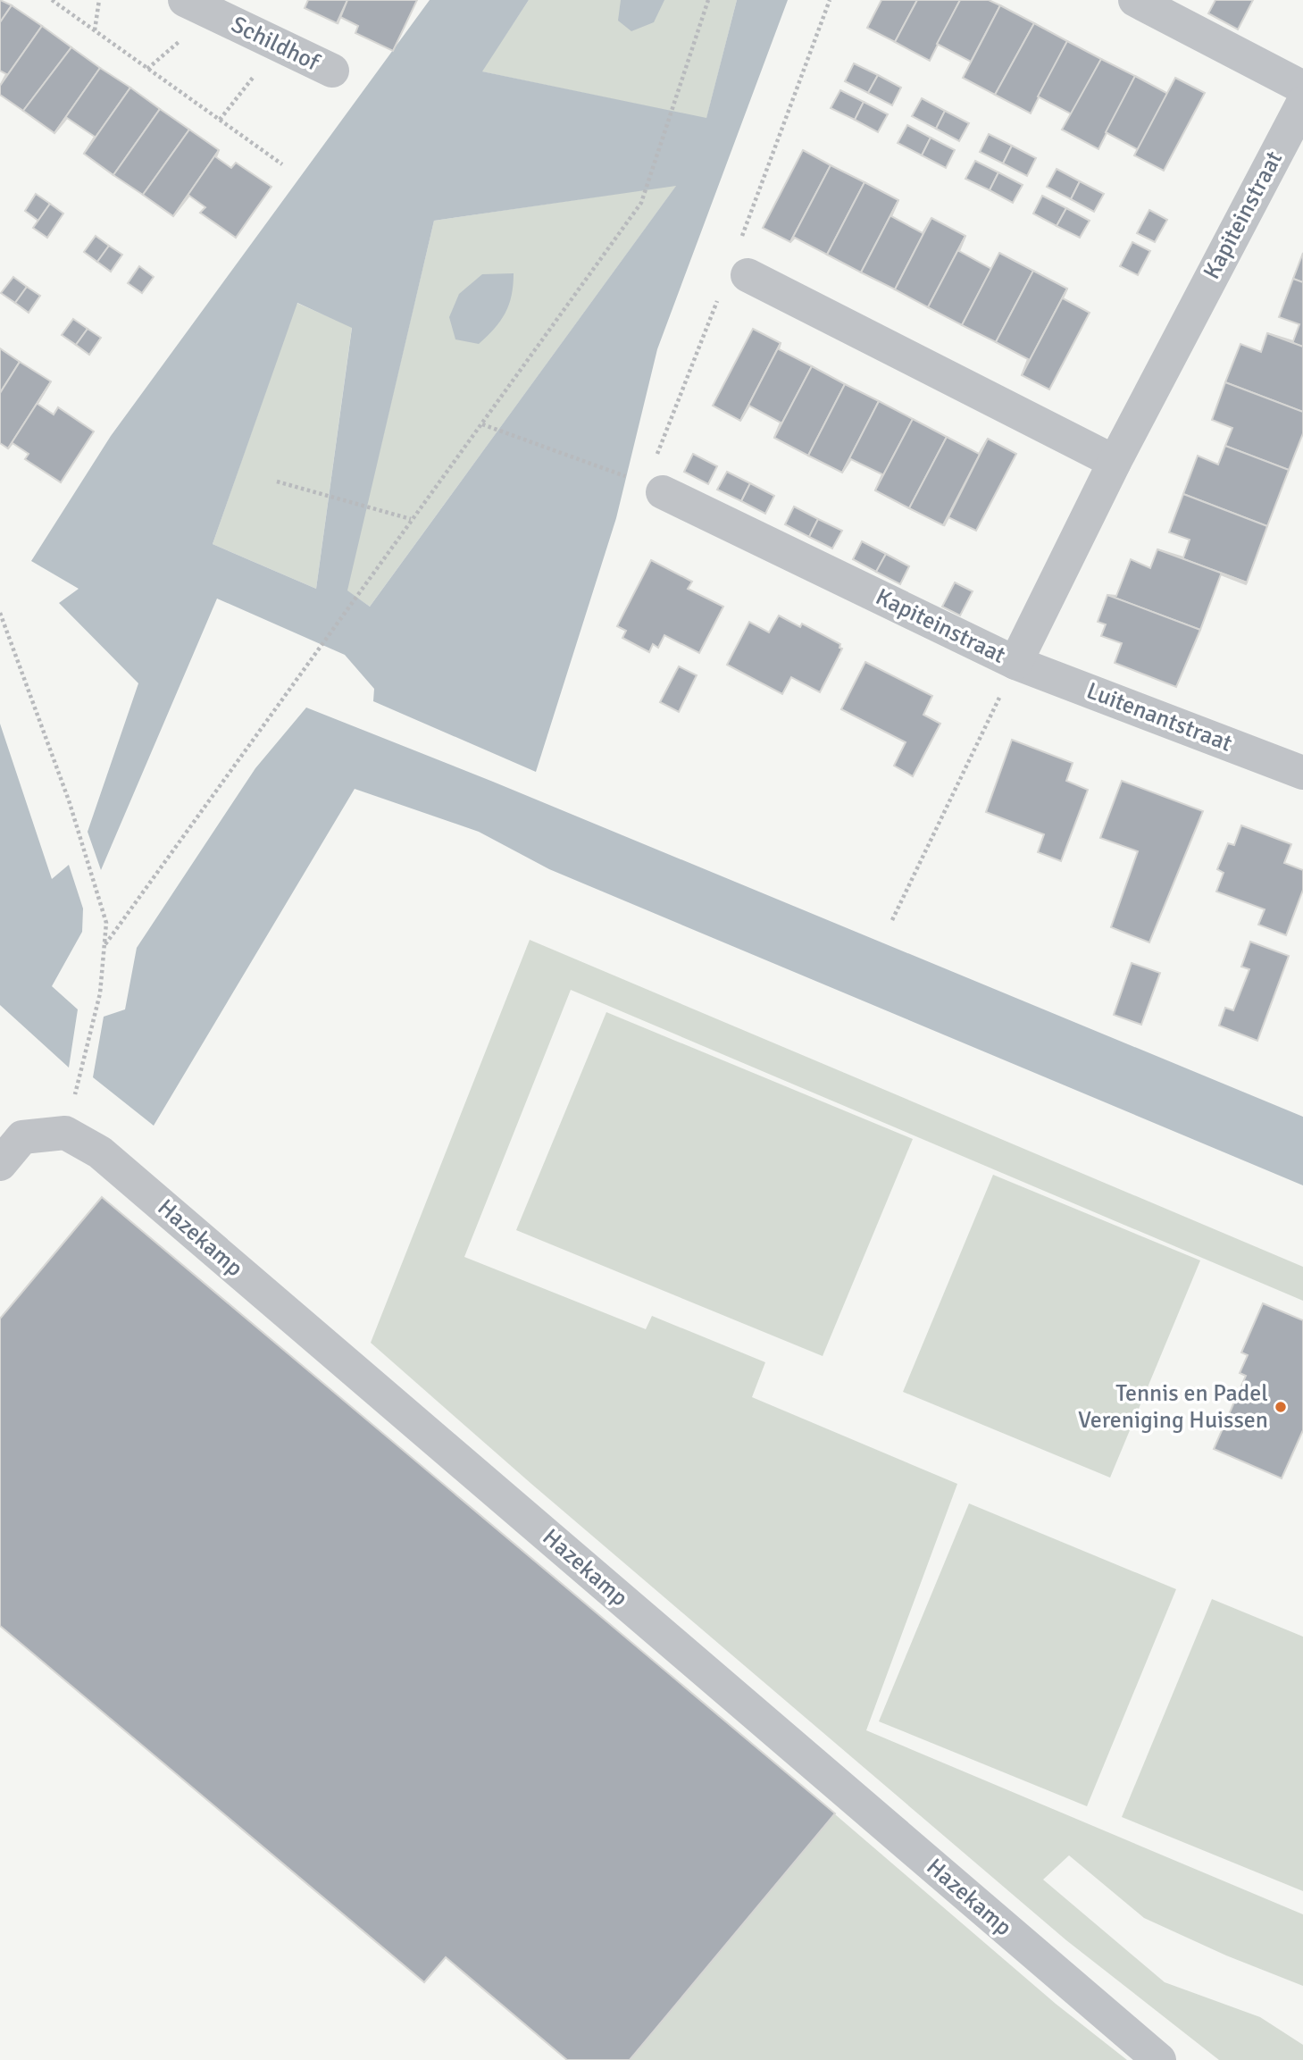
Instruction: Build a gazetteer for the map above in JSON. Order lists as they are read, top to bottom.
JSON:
{
  "streets": {
    "street": [
      "Schildhof",
      "Kapiteinstraat",
      "Luitenantstraat",
      "Hazekamp"
    ]
  },
  "crossings": [
    ["Kapiteinstraat", "Luitenantstraat"]
  ],
  "places": ["Tennis en Padel Vereniging Huissen"]
}
